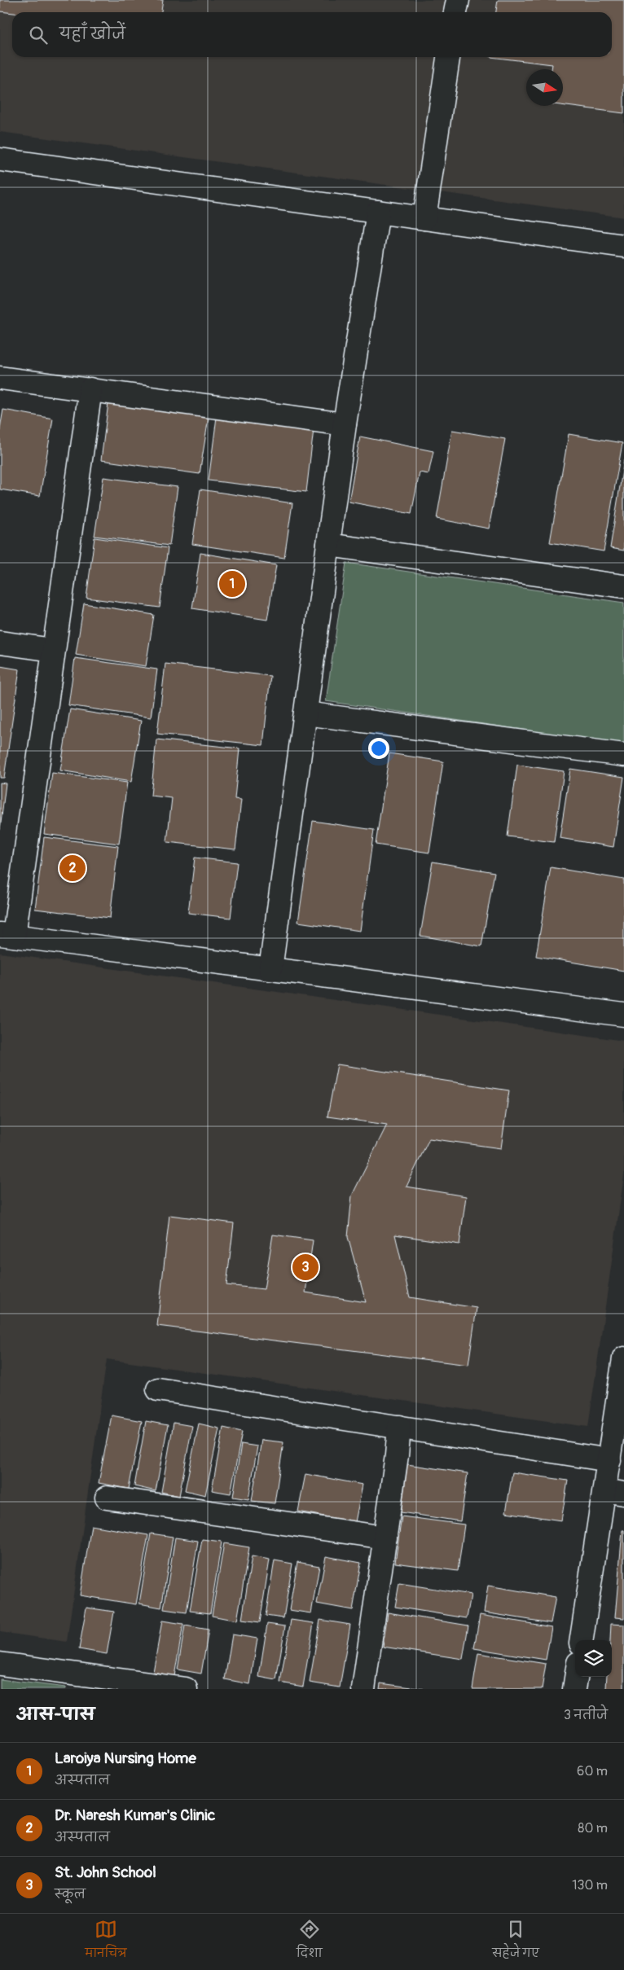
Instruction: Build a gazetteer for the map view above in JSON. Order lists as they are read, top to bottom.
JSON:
{
  "north": "right",
  "page": {
    "search": "यहाँ खोजें",
    "pins": ["1", "2", "3"],
    "heading": ["आस-पास", "3 नतीजे"],
    "list": [
      {
        "mark": "1",
        "name": "Laroiya Nursing Home",
        "note": "अस्पताल",
        "value": "60 m"
      },
      {
        "mark": "2",
        "name": "Dr. Naresh Kumar's Clinic",
        "note": "अस्पताल",
        "value": "80 m"
      },
      {
        "mark": "3",
        "name": "St. John School",
        "note": "स्कूल",
        "value": "130 m"
      }
    ],
    "nav": ["मानचित्र", "दिशा", "सहेजे गए"]
  }
}
